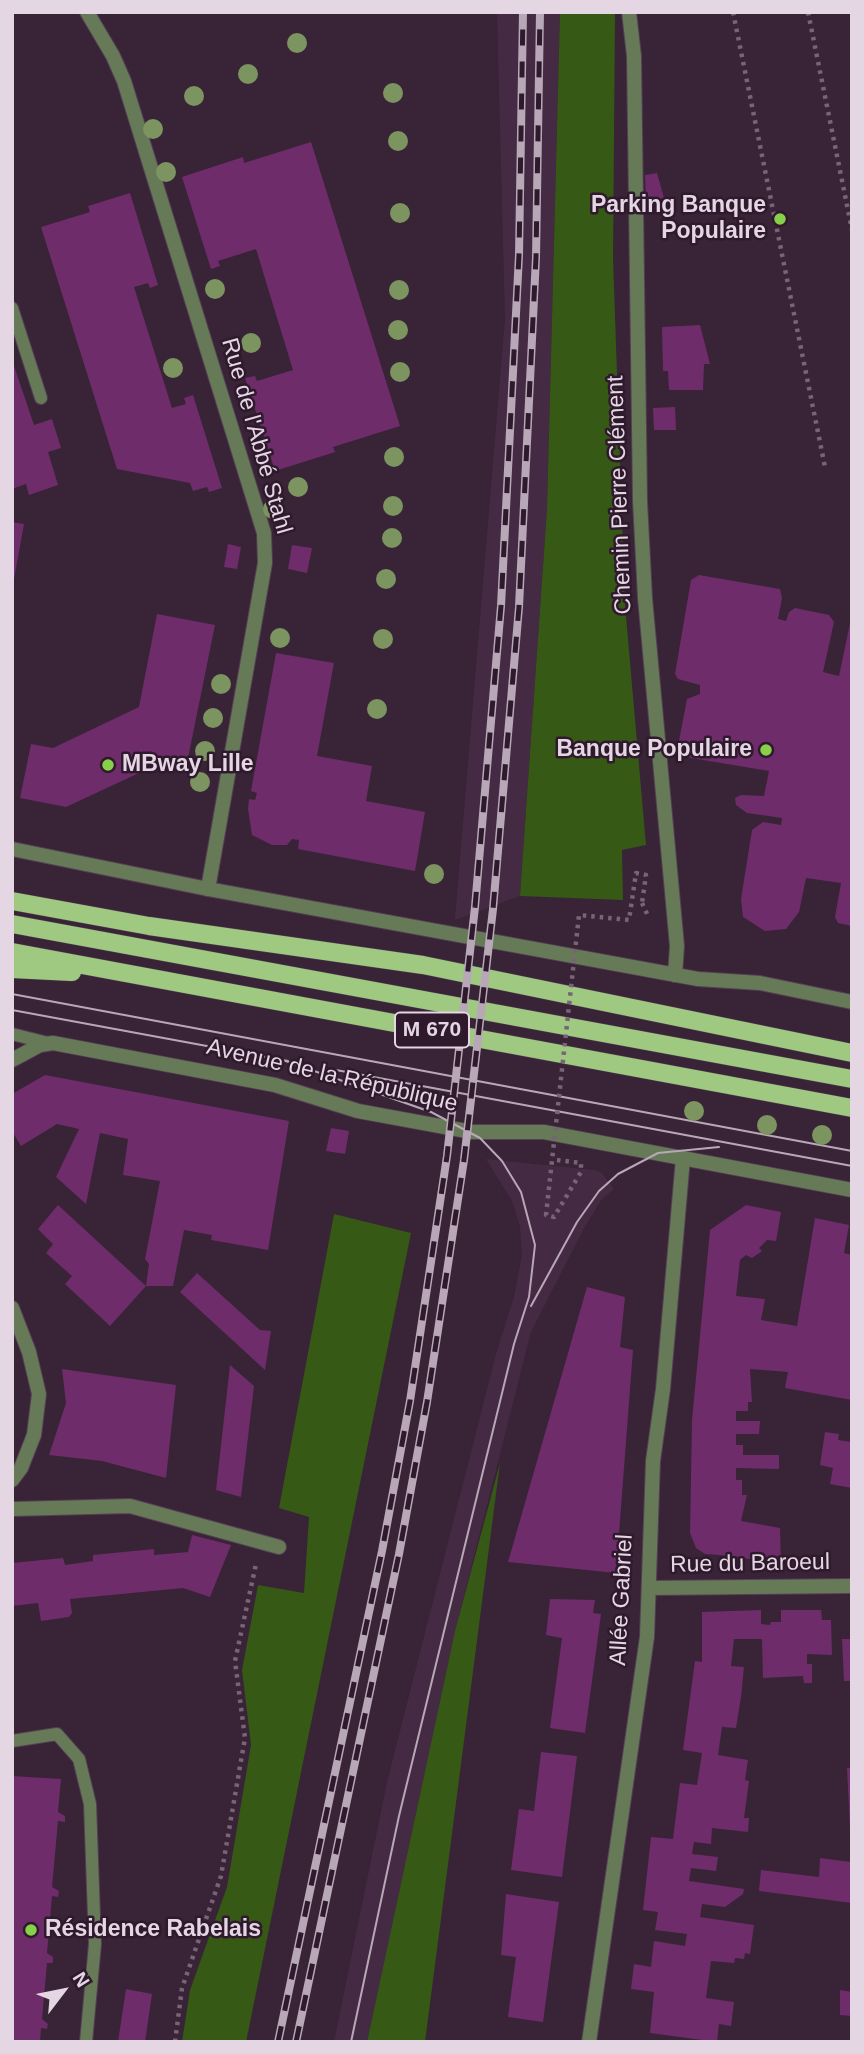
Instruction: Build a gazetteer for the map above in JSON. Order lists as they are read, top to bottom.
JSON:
{
  "streets": {
    "main road": ["M 670"],
    "street": [
      "Rue de l'Abbé Stahl",
      "Chemin Pierre Clément",
      "Avenue de la République",
      "Rue du Baroeul",
      "Allée Gabriel"
    ]
  },
  "crossings": [
    ["Avenue de la République", "Allée Gabriel"],
    ["Rue du Baroeul", "Allée Gabriel"]
  ],
  "places": [
    "Parking Banque Populaire",
    "Banque Populaire",
    "MBway Lille",
    "Résidence Rabelais"
  ],
  "north": "top right"
}
